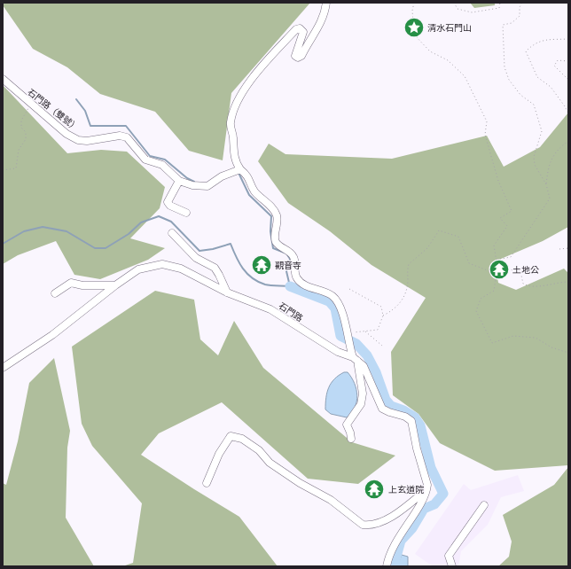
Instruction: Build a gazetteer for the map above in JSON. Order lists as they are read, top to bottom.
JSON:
{
  "streets": {
    "street": ["石門路（雙號）", "石門路"]
  },
  "places": {
    "place": ["清水石門山"],
    "temple": ["觀音寺", "土地公", "上玄道院"]
  }
}
